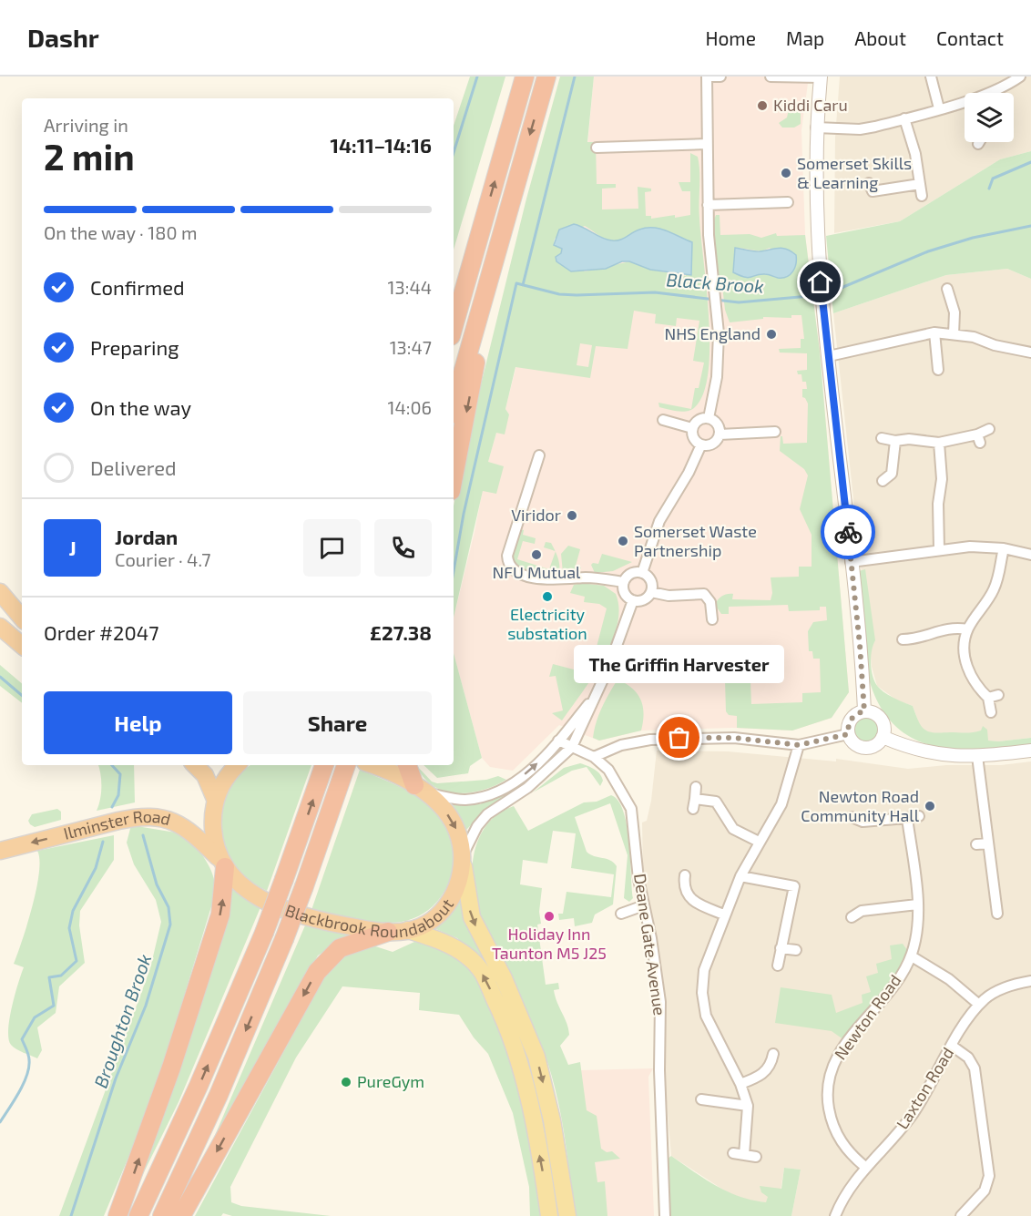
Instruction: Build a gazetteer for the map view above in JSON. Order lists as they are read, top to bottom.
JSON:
{
  "streets": {
    "highway": ["Ilminster Road", "Blackbrook Roundabout"],
    "street": ["Deane Gate Avenue", "Newton Road", "Laxton Road"]
  },
  "crossings": [
    ["Ilminster Road", "Blackbrook Roundabout"],
    ["Newton Road", "Laxton Road"]
  ],
  "one_way": ["Ilminster Road"],
  "water": ["Black Brook", "Broughton Brook"],
  "places": [
    "Kiddi Caru",
    "Somerset Skills & Learning",
    "NHS England",
    "Viridor",
    "Somerset Waste Partnership",
    "NFU Mutual",
    "Electricity substation",
    "The Griffin Harvester",
    "Newton Road Community Hall",
    "Holiday Inn Taunton M5 J25",
    "PureGym"
  ],
  "page": {
    "header": "Dashr",
    "nav": [
      "Home",
      "Map",
      "About",
      "Contact"
    ],
    "heading": ["2 min", "Arriving in", "14:11–14:16"],
    "panel": [
      "Jordan",
      "Courier · 4.7",
      "Order #2047",
      "£27.38"
    ],
    "bar": "On the way · 180 m",
    "list": [
      ["Confirmed", "13:44"],
      ["Preparing", "13:47"],
      ["On the way", "14:06"],
      "Delivered"
    ],
    "round": "J",
    "bubble": "The Griffin Harvester",
    "buttons": ["Help", "Share"]
  }
}
